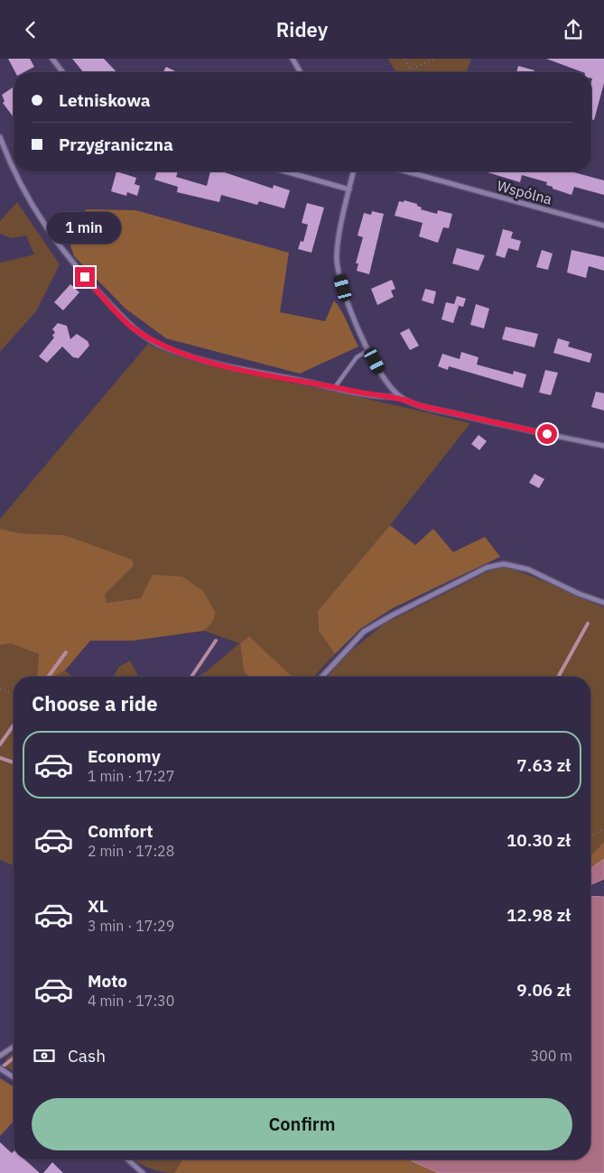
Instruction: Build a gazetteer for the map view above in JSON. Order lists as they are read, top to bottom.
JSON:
{
  "streets": {
    "street": ["Wspólna"]
  },
  "page": {
    "header": "Ridey",
    "banner": ["Letniskowa", "Przygraniczna"],
    "bubble": "1 min",
    "heading": "Choose a ride",
    "list": [
      {
        "name": "Economy",
        "note": "1 min · 17:27",
        "value": "7.63 zł"
      },
      {
        "name": "Comfort",
        "note": "2 min · 17:28",
        "value": "10.30 zł"
      },
      {
        "name": "XL",
        "note": "3 min · 17:29",
        "value": "12.98 zł"
      },
      {
        "name": "Moto",
        "note": "4 min · 17:30",
        "value": "9.06 zł"
      }
    ],
    "pay": ["Cash", "300 m"],
    "buttons": "Confirm"
  }
}
